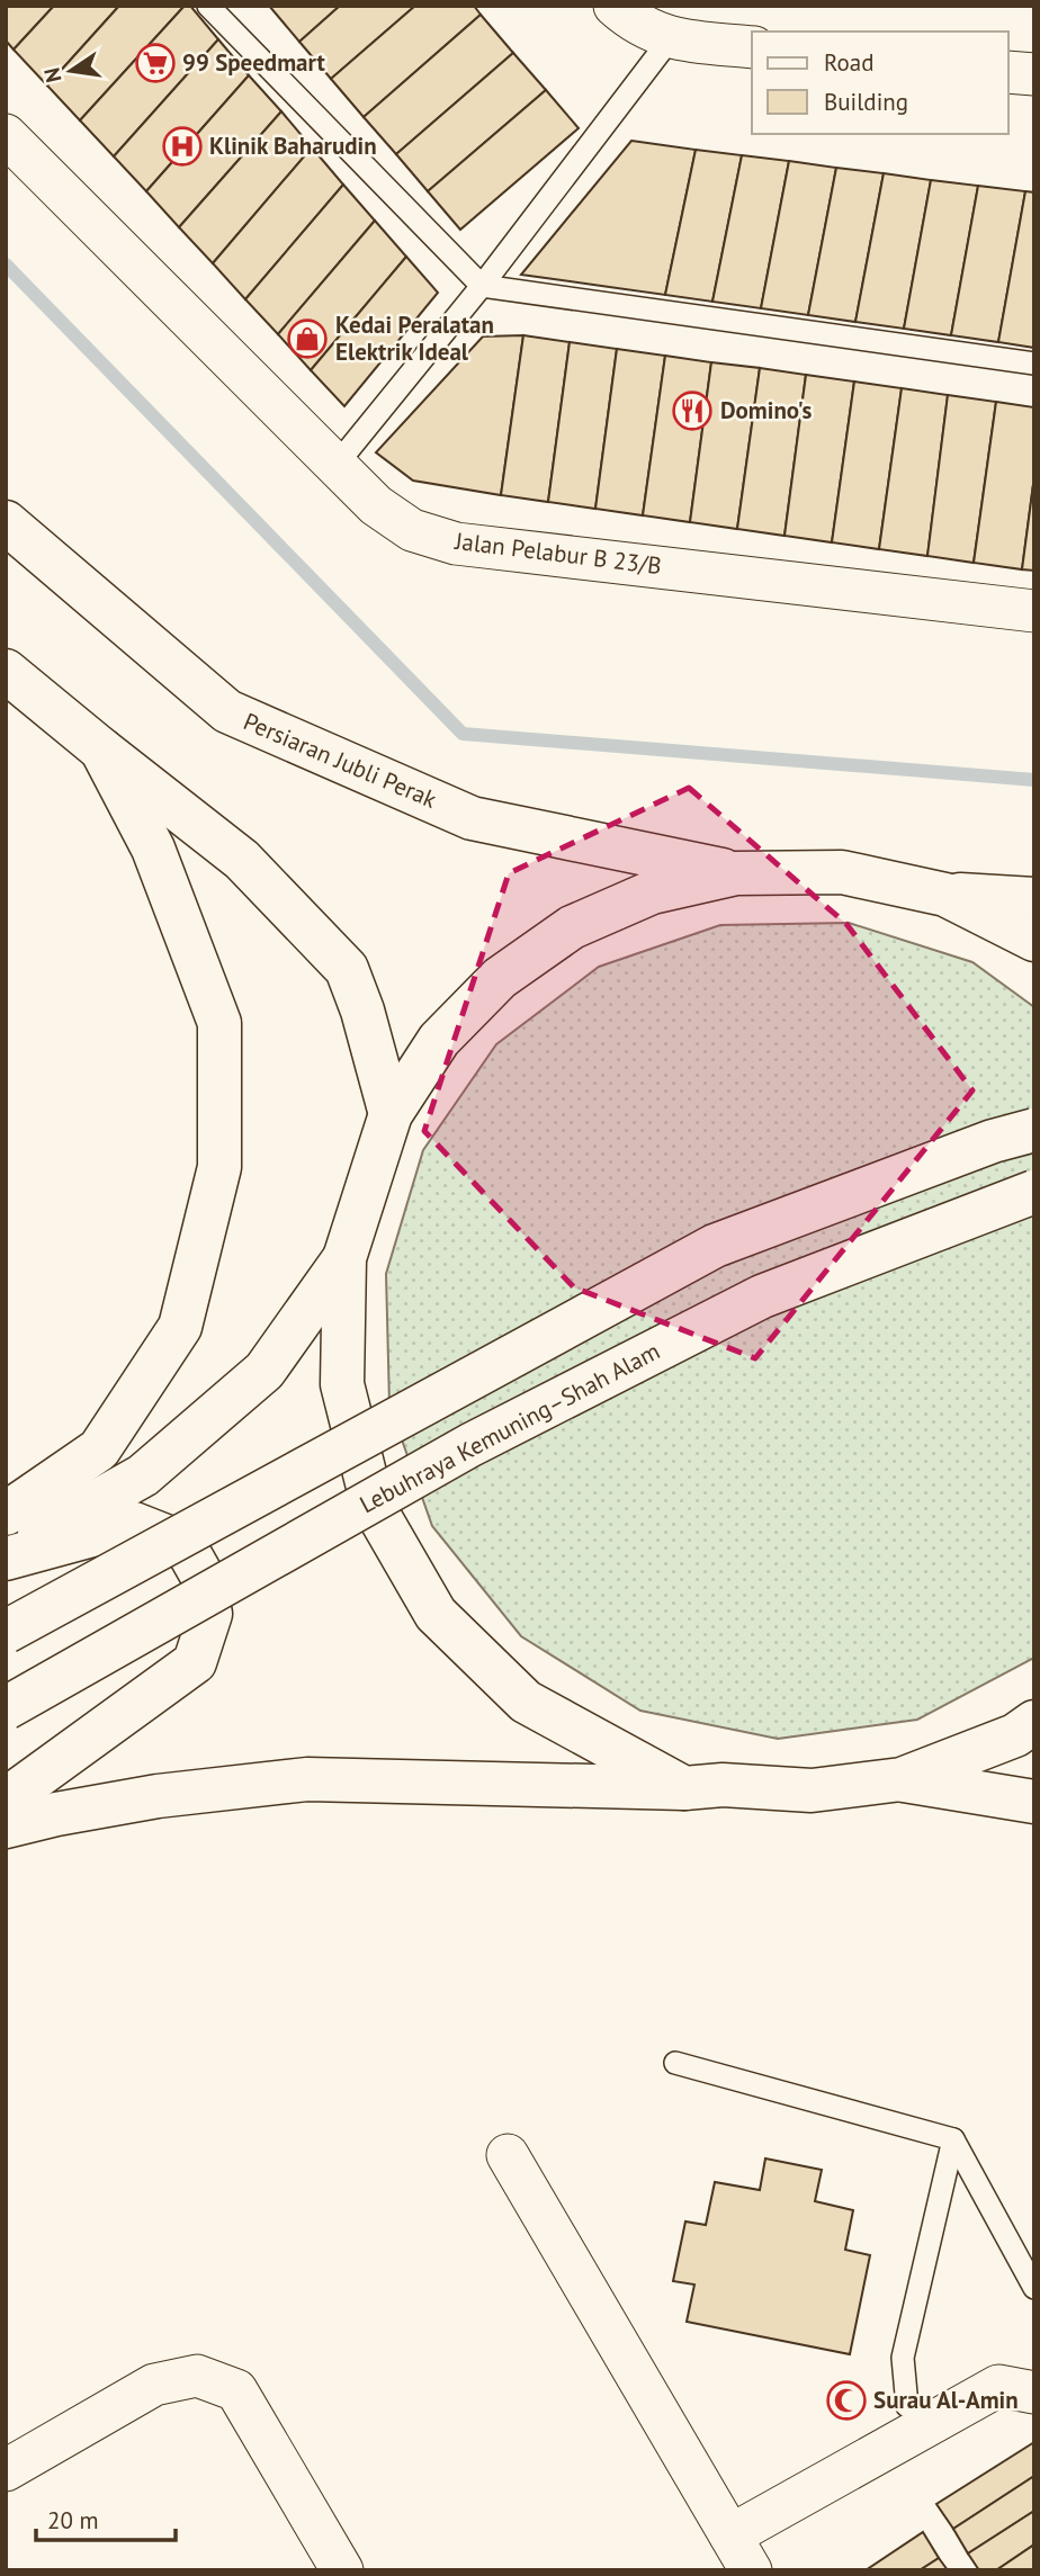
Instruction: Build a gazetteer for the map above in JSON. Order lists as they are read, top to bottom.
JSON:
{
  "streets": {
    "main road": ["Persiaran Jubli Perak", "Lebuhraya Kemuning–Shah Alam"],
    "street": ["Jalan Pelabur B 23/B"]
  },
  "places": {
    "supermarket": ["99 Speedmart"],
    "hospital": ["Klinik Baharudin"],
    "shop": ["Kedai Peralatan Elektrik Ideal"],
    "restaurant": ["Domino's"],
    "mosque": ["Surau Al-Amin"]
  },
  "legend": ["Road", "Building"],
  "scale_bar": "20 m",
  "north": "left"
}
